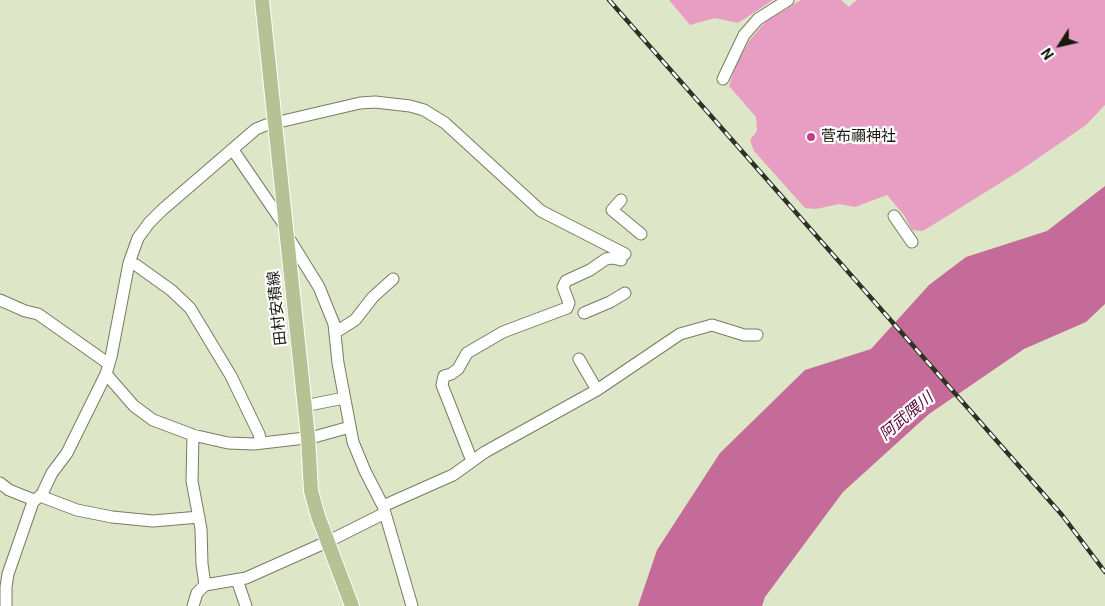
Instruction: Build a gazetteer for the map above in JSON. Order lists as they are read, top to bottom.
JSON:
{
  "streets": {
    "main road": ["田村安積線"]
  },
  "water": ["阿武隈川"],
  "places": ["菅布禰神社"],
  "north": "bottom left"
}
